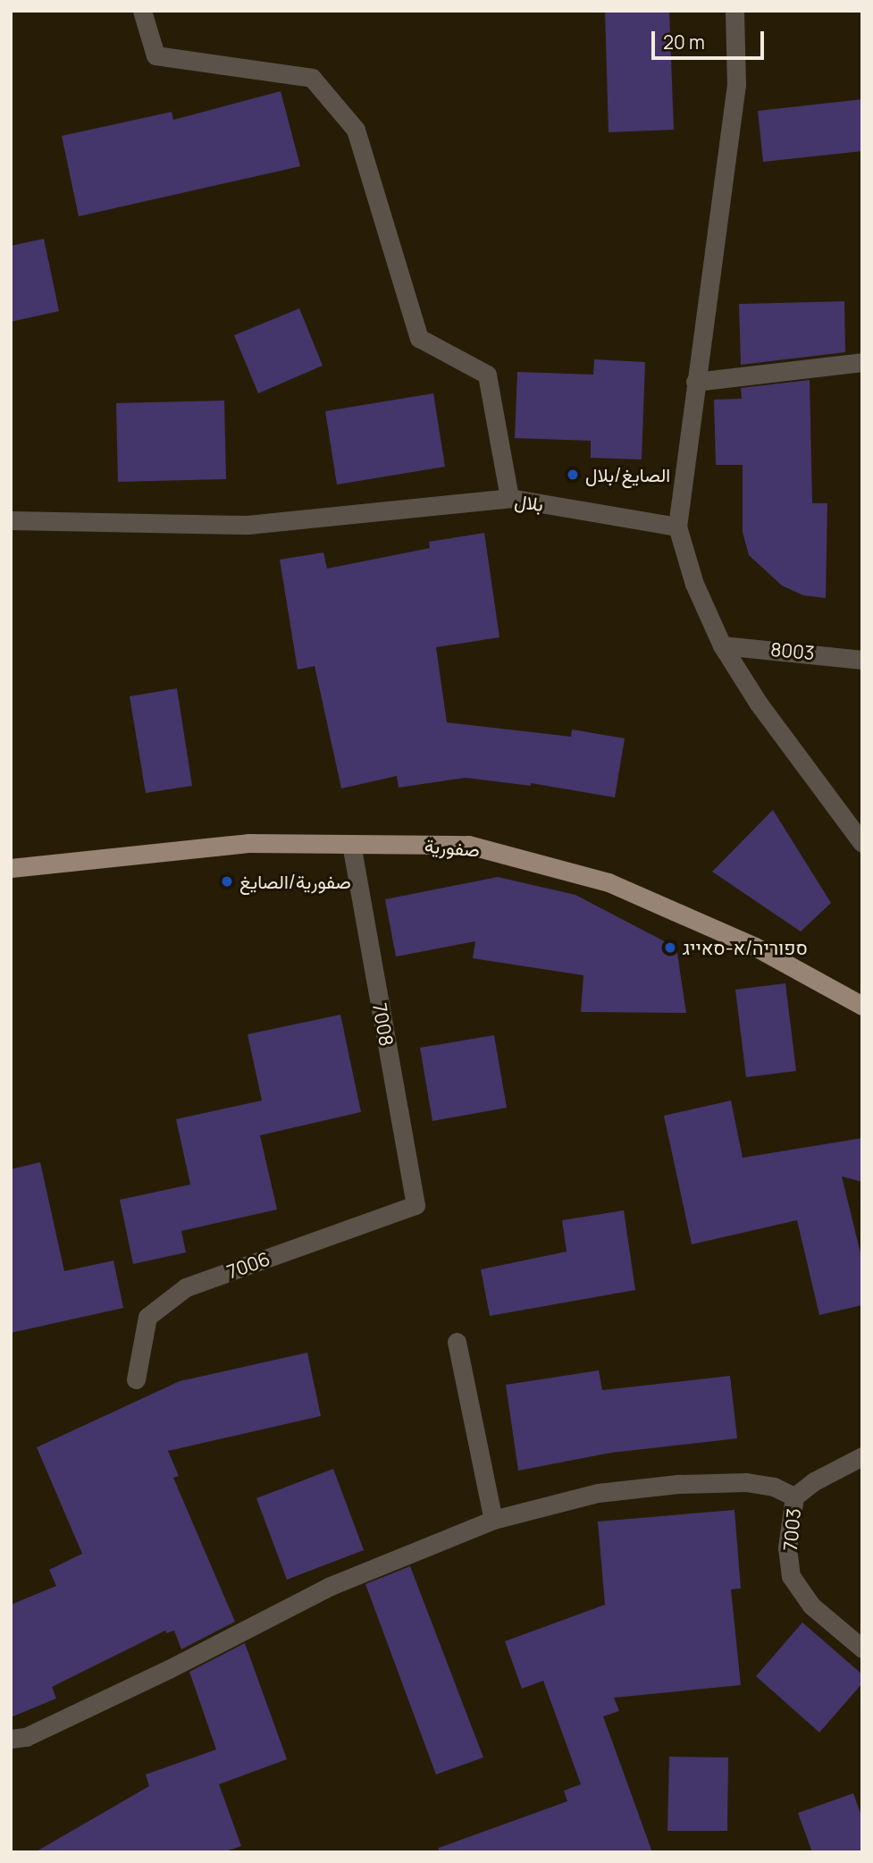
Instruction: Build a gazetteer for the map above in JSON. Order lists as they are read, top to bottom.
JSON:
{
  "streets": {
    "main road": ["صفورية"],
    "street": [
      "بلال",
      "8003",
      "7008",
      "7006",
      "7003"
    ]
  },
  "crossings": [
    ["صفورية", "7008"],
    ["7008", "7006"]
  ],
  "places": ["الصايغ/بلال", "صفورية/الصايغ", "ספוריה/א-סאייג"],
  "scale_bar": "20 m"
}
